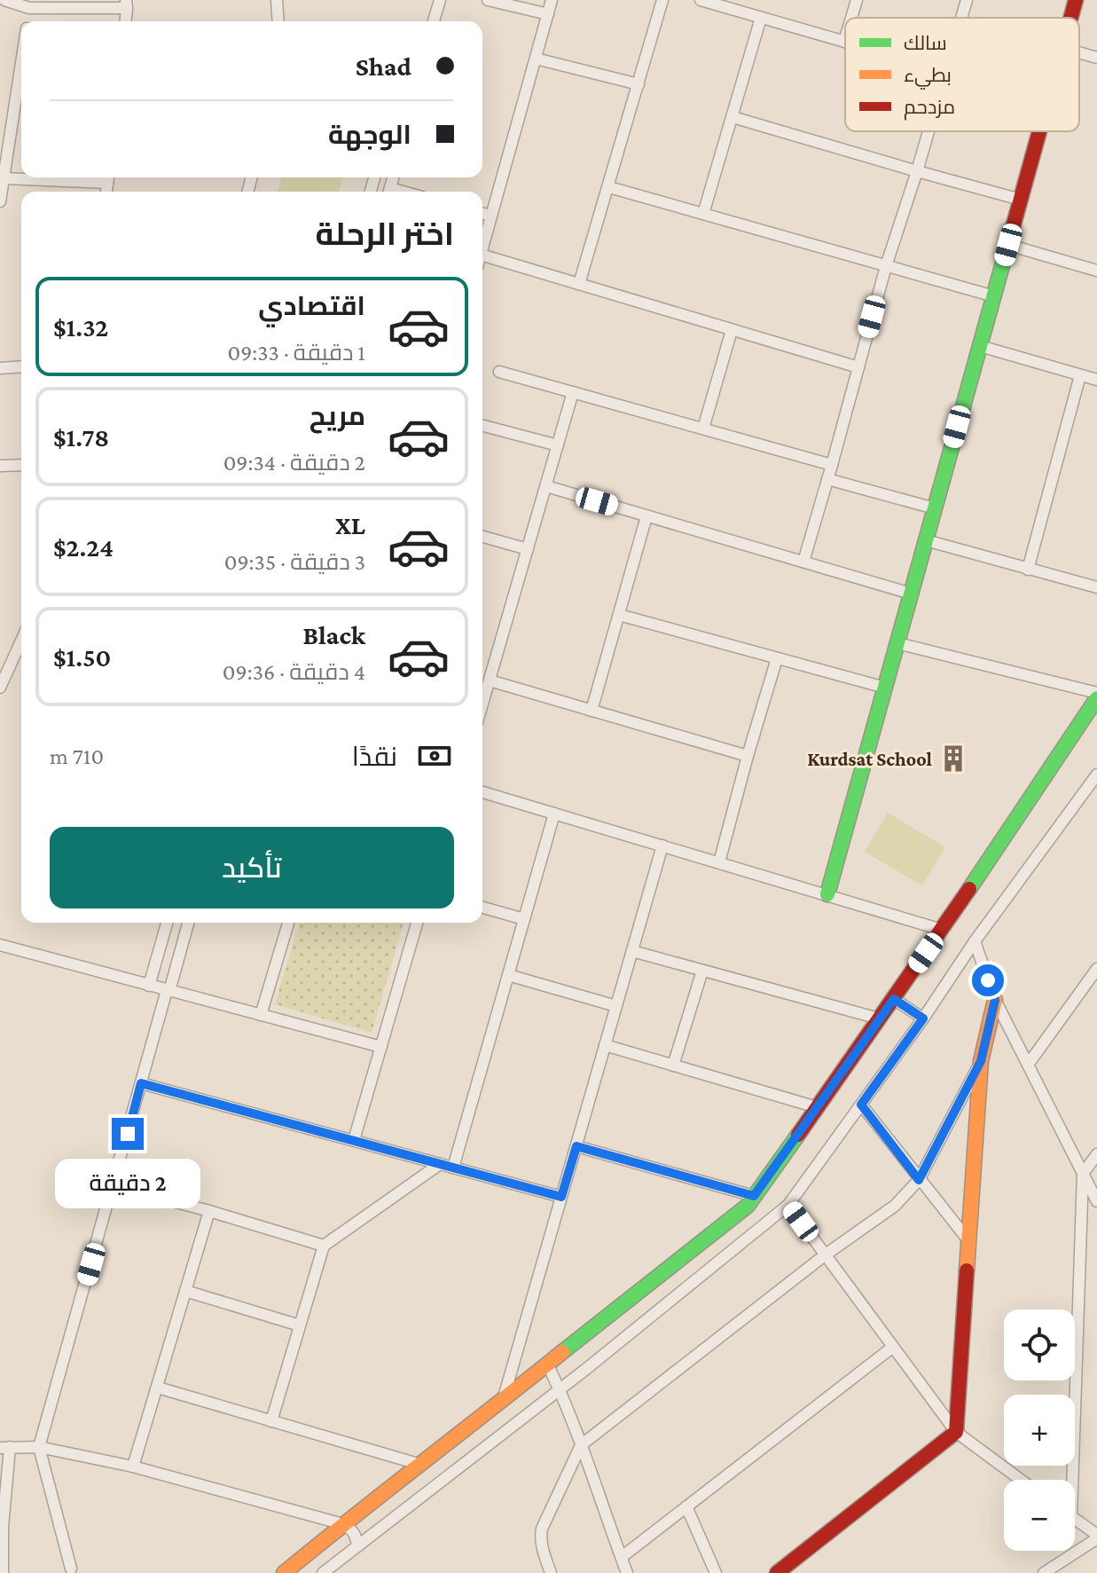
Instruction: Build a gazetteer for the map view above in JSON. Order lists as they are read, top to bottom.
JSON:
{
  "places": {
    "building": ["Kurdsat School"]
  },
  "legend": ["سالك", "بطيء", "مزدحم"],
  "page": {
    "banner": ["Shad", "الوجهة"],
    "heading": "اختر الرحلة",
    "list": [
      {
        "name": "اقتصادي",
        "note": "1 دقيقة · 09:33",
        "value": "$1.32"
      },
      {
        "name": "مريح",
        "note": "2 دقيقة · 09:34",
        "value": "$1.78"
      },
      {
        "name": "XL",
        "note": "3 دقيقة · 09:35",
        "value": "$2.24"
      },
      {
        "name": "Black",
        "note": "4 دقيقة · 09:36",
        "value": "$1.50"
      }
    ],
    "pay": ["نقدًا", "710 m"],
    "buttons": "تأكيد",
    "bubble": "2 دقيقة",
    "map_buttons": ["+", "−"]
  }
}
